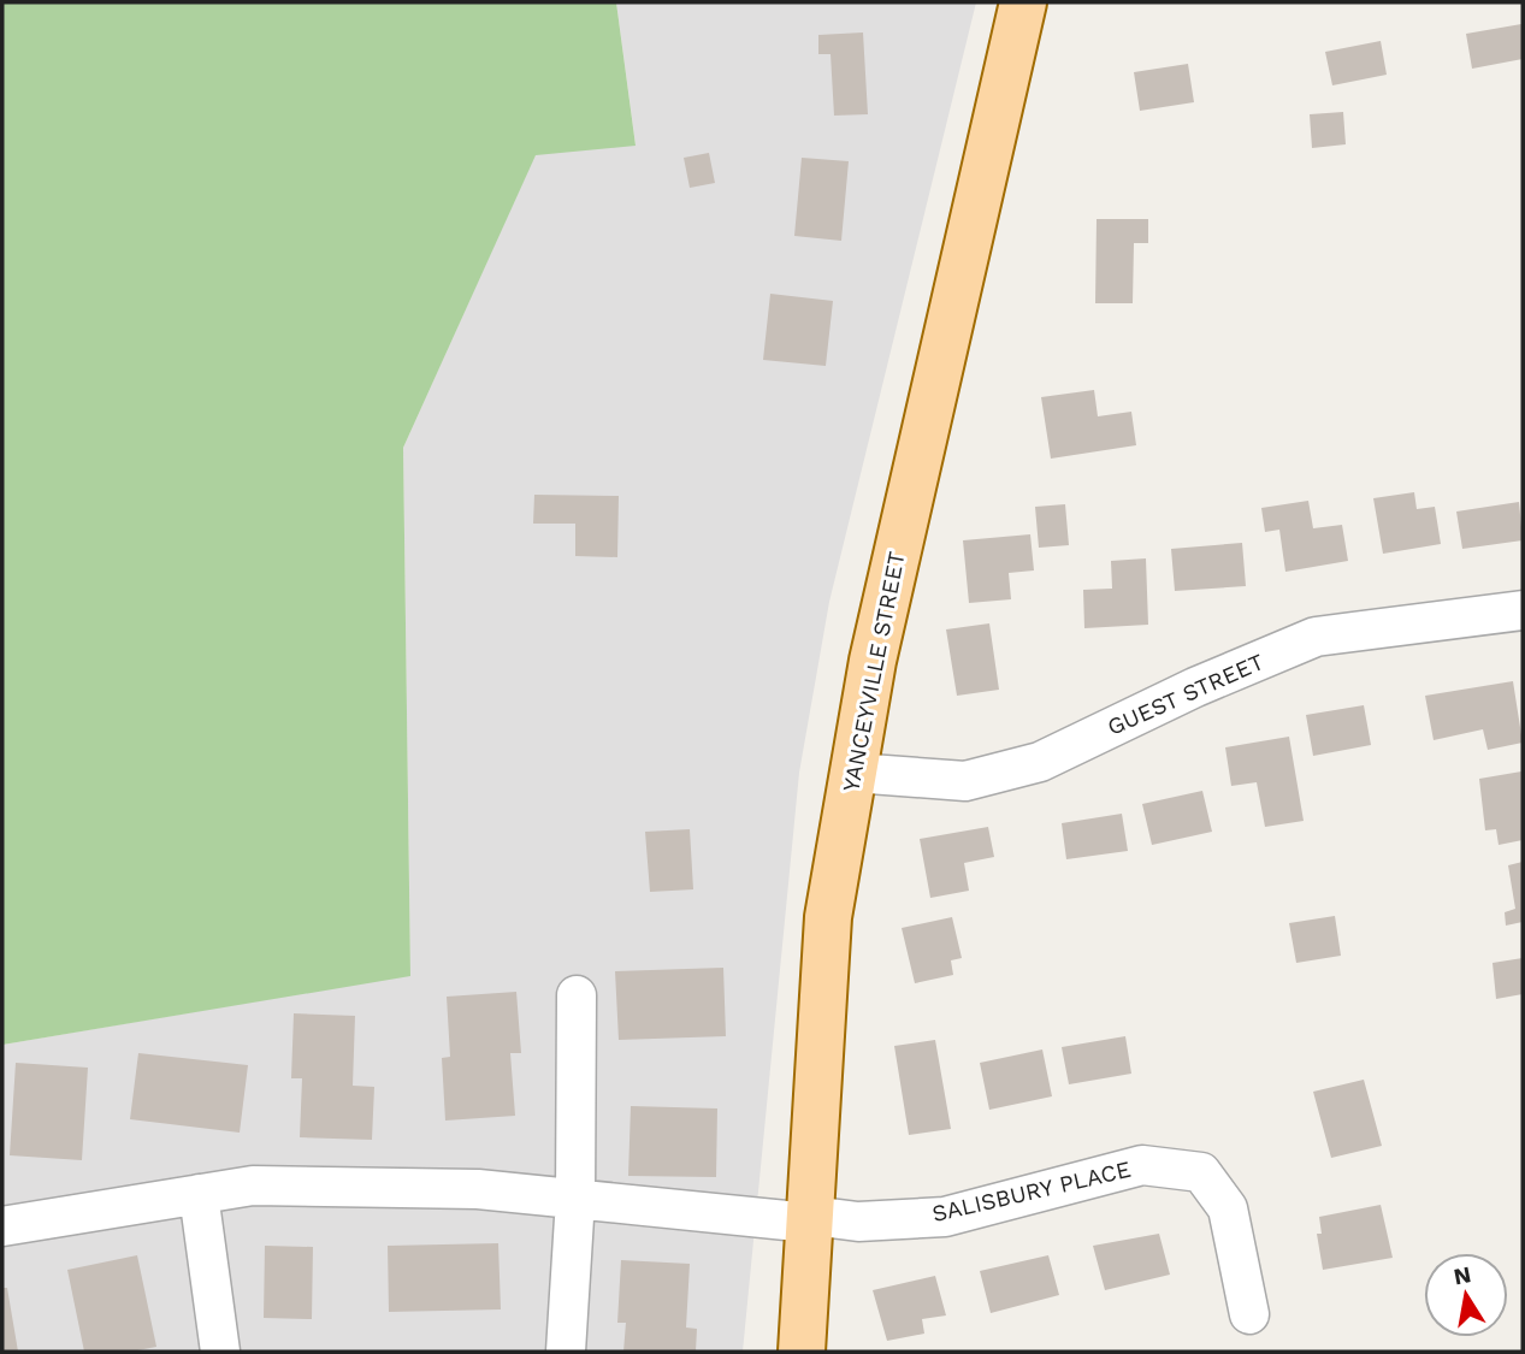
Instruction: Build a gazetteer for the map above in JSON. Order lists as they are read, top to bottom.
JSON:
{
  "streets": {
    "main road": ["YANCEYVILLE STREET"],
    "street": ["GUEST STREET", "SALISBURY PLACE"]
  },
  "crossings": [
    ["YANCEYVILLE STREET", "GUEST STREET"],
    ["YANCEYVILLE STREET", "SALISBURY PLACE"]
  ],
  "north": "top"
}
